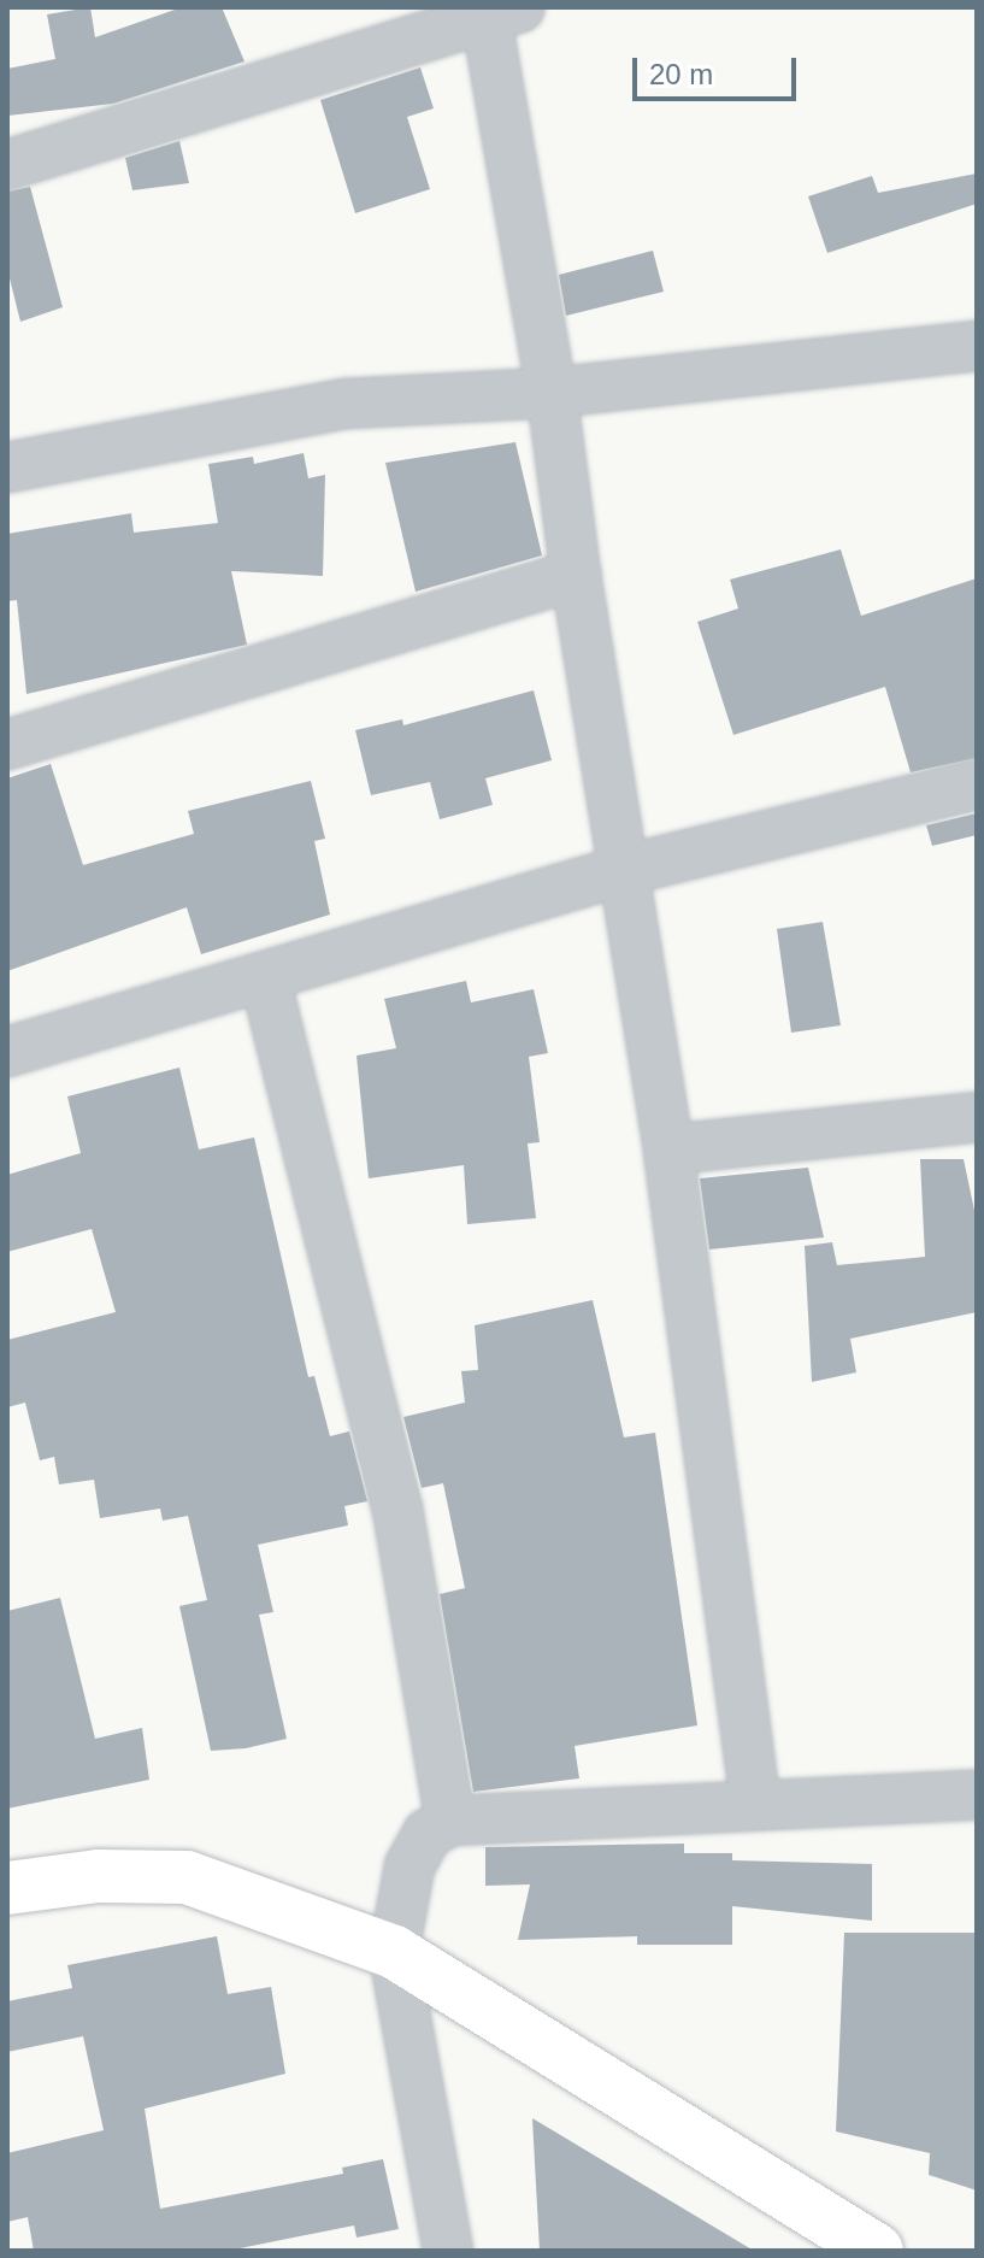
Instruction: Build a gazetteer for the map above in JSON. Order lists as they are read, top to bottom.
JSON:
{
  "scale_bar": "20 m"
}
